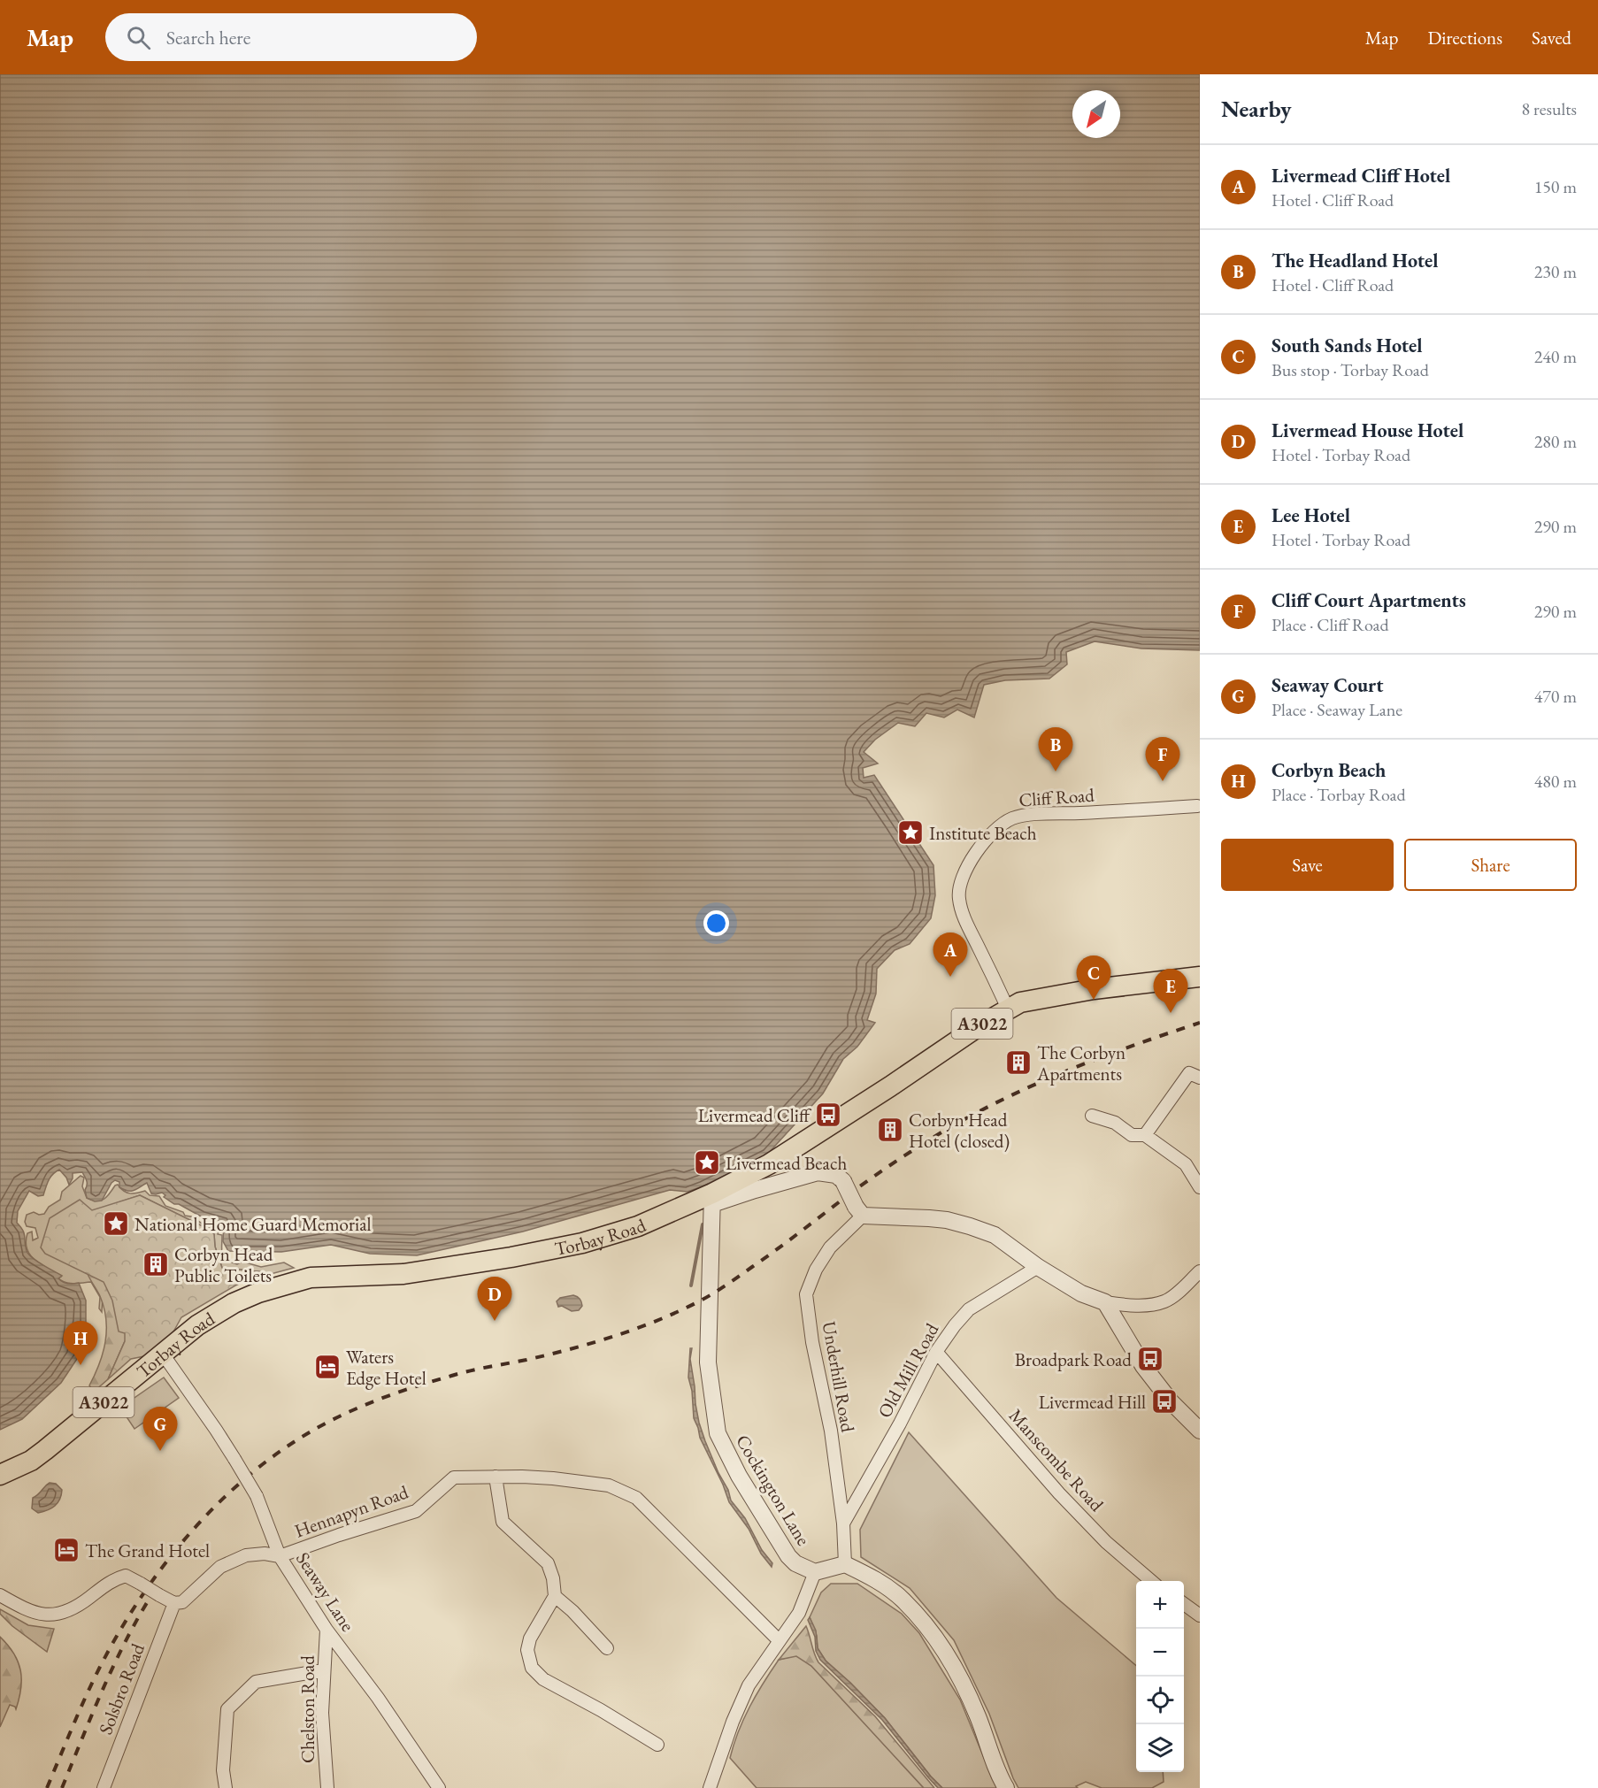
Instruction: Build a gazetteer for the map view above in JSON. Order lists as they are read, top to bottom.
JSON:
{
  "streets": {
    "main road": ["A3022", "Torbay Road"],
    "street": [
      "Cliff Road",
      "Old Mill Road",
      "Underhill Road",
      "Manscombe Road",
      "Cockington Lane",
      "Hennapyn Road",
      "Seaway Lane",
      "Solsbro Road",
      "Chelston Road"
    ]
  },
  "crossings": [
    ["Cliff Road", "Torbay Road"],
    ["Torbay Road", "Cockington Lane"],
    ["Torbay Road", "Seaway Lane"],
    ["Old Mill Road", "Underhill Road"],
    ["Old Mill Road", "Manscombe Road"],
    ["Hennapyn Road", "Seaway Lane"],
    ["Hennapyn Road", "Solsbro Road"],
    ["Seaway Lane", "Chelston Road"]
  ],
  "places": {
    "place": ["Institute Beach", "Livermead Beach", "National Home Guard Memorial"],
    "building": ["The Corbyn Apartments", "Corbyn Head Hotel (closed)", "Corbyn Head Public Toilets"],
    "bus stop": ["Livermead Cliff", "Broadpark Road", "Livermead Hill"],
    "hotel": ["Waters Edge Hotel", "The Grand Hotel"]
  },
  "north": "bottom left",
  "page": {
    "header": "Map",
    "search": "Search here",
    "nav": ["Map", "Directions", "Saved"],
    "heading": ["Nearby", "8 results"],
    "list": [
      {
        "mark": "A",
        "name": "Livermead Cliff Hotel",
        "note": "Hotel · Cliff Road",
        "value": "150 m"
      },
      {
        "mark": "B",
        "name": "The Headland Hotel",
        "note": "Hotel · Cliff Road",
        "value": "230 m"
      },
      {
        "mark": "C",
        "name": "South Sands Hotel",
        "note": "Bus stop · Torbay Road",
        "value": "240 m"
      },
      {
        "mark": "D",
        "name": "Livermead House Hotel",
        "note": "Hotel · Torbay Road",
        "value": "280 m"
      },
      {
        "mark": "E",
        "name": "Lee Hotel",
        "note": "Hotel · Torbay Road",
        "value": "290 m"
      },
      {
        "mark": "F",
        "name": "Cliff Court Apartments",
        "note": "Place · Cliff Road",
        "value": "290 m"
      },
      {
        "mark": "G",
        "name": "Seaway Court",
        "note": "Place · Seaway Lane",
        "value": "470 m"
      },
      {
        "mark": "H",
        "name": "Corbyn Beach",
        "note": "Place · Torbay Road",
        "value": "480 m"
      }
    ],
    "pins": [
      "B",
      "F",
      "A",
      "C",
      "E",
      "D",
      "H",
      "G"
    ],
    "buttons": ["Save", "Share"],
    "map_buttons": ["+", "−"]
  }
}
